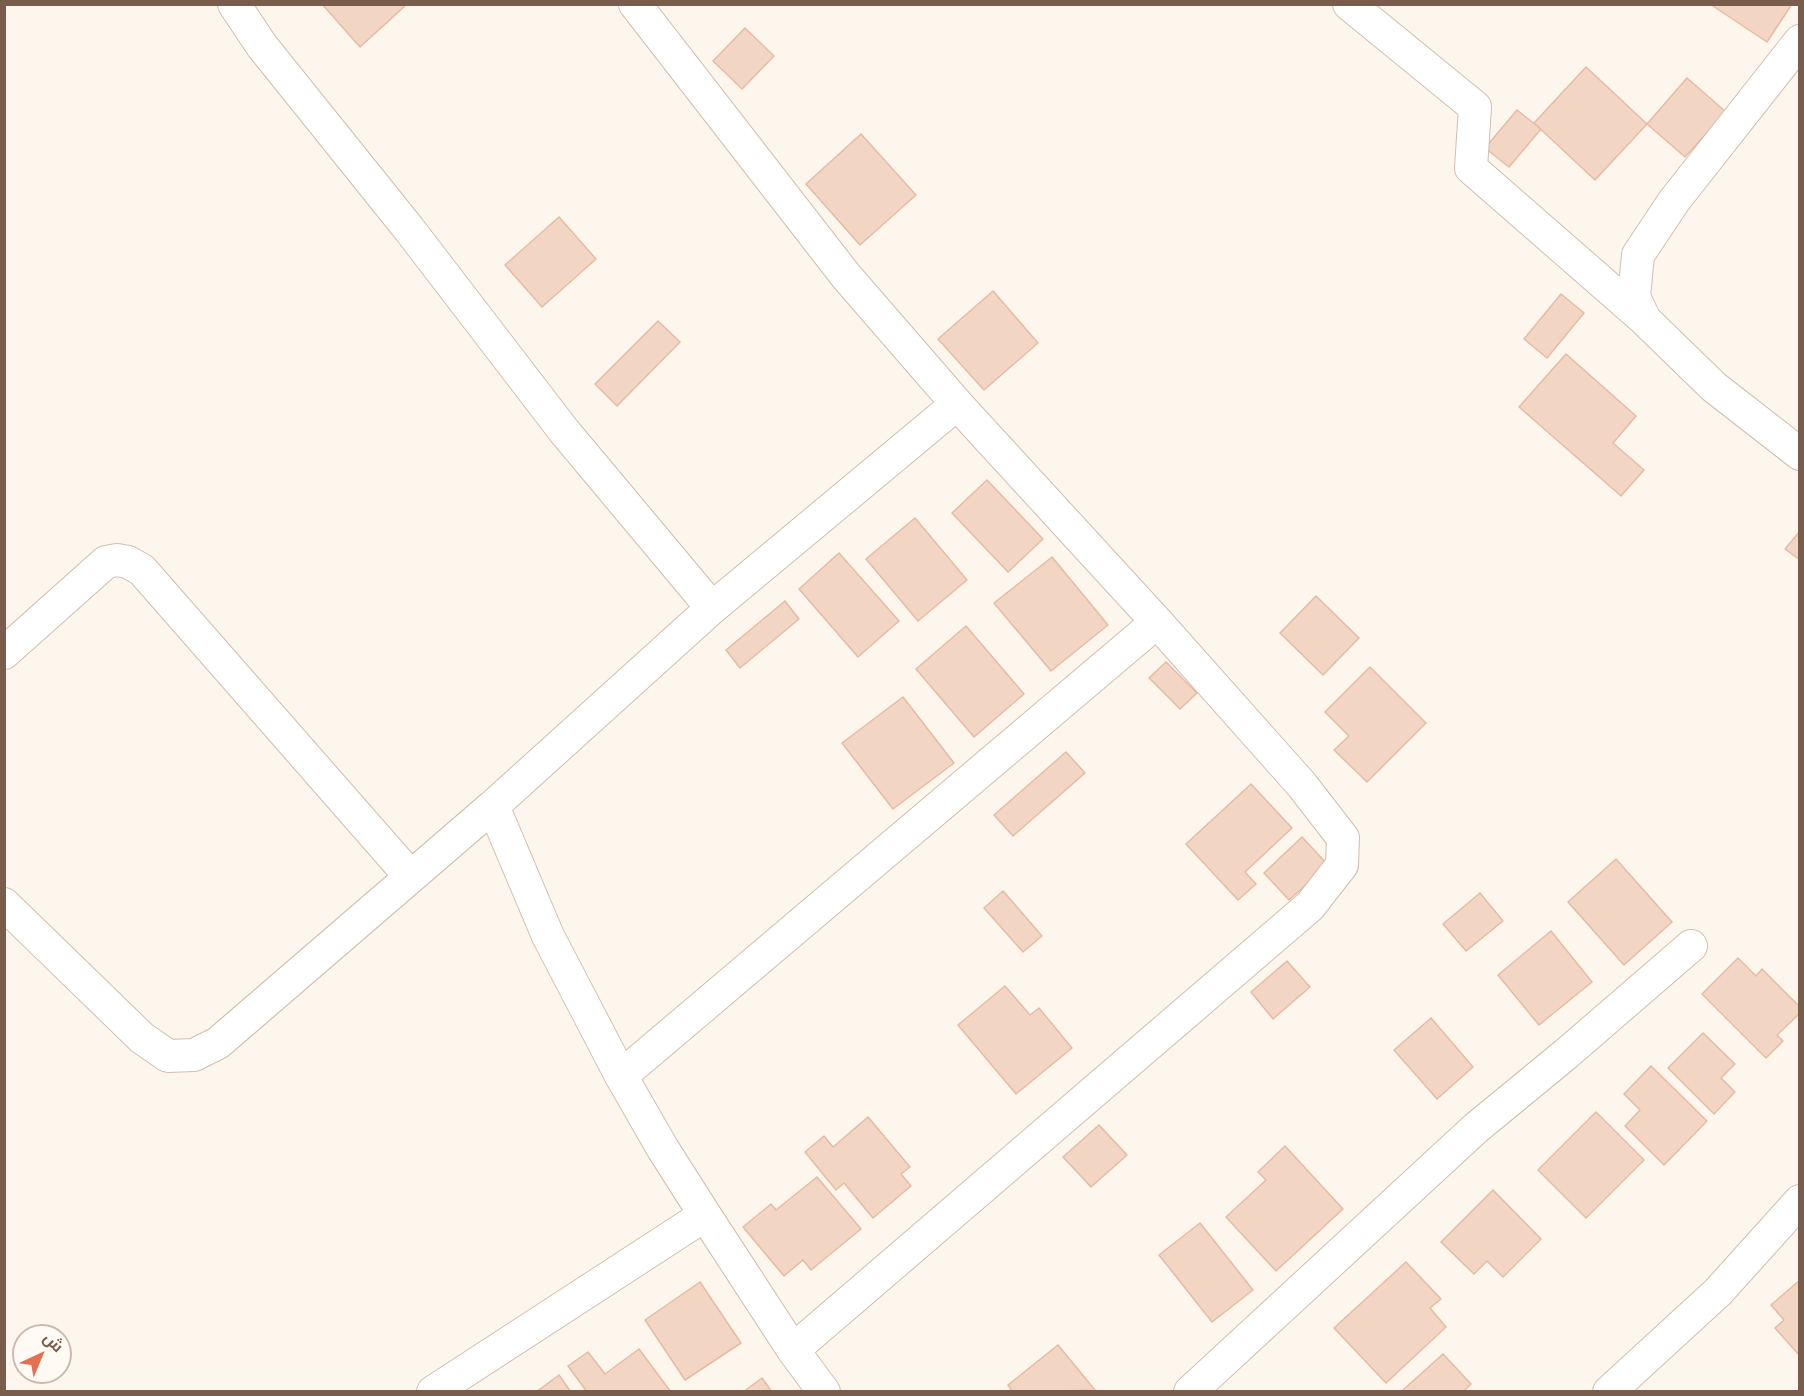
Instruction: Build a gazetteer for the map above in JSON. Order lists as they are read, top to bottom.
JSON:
{
  "north": "top right"
}
